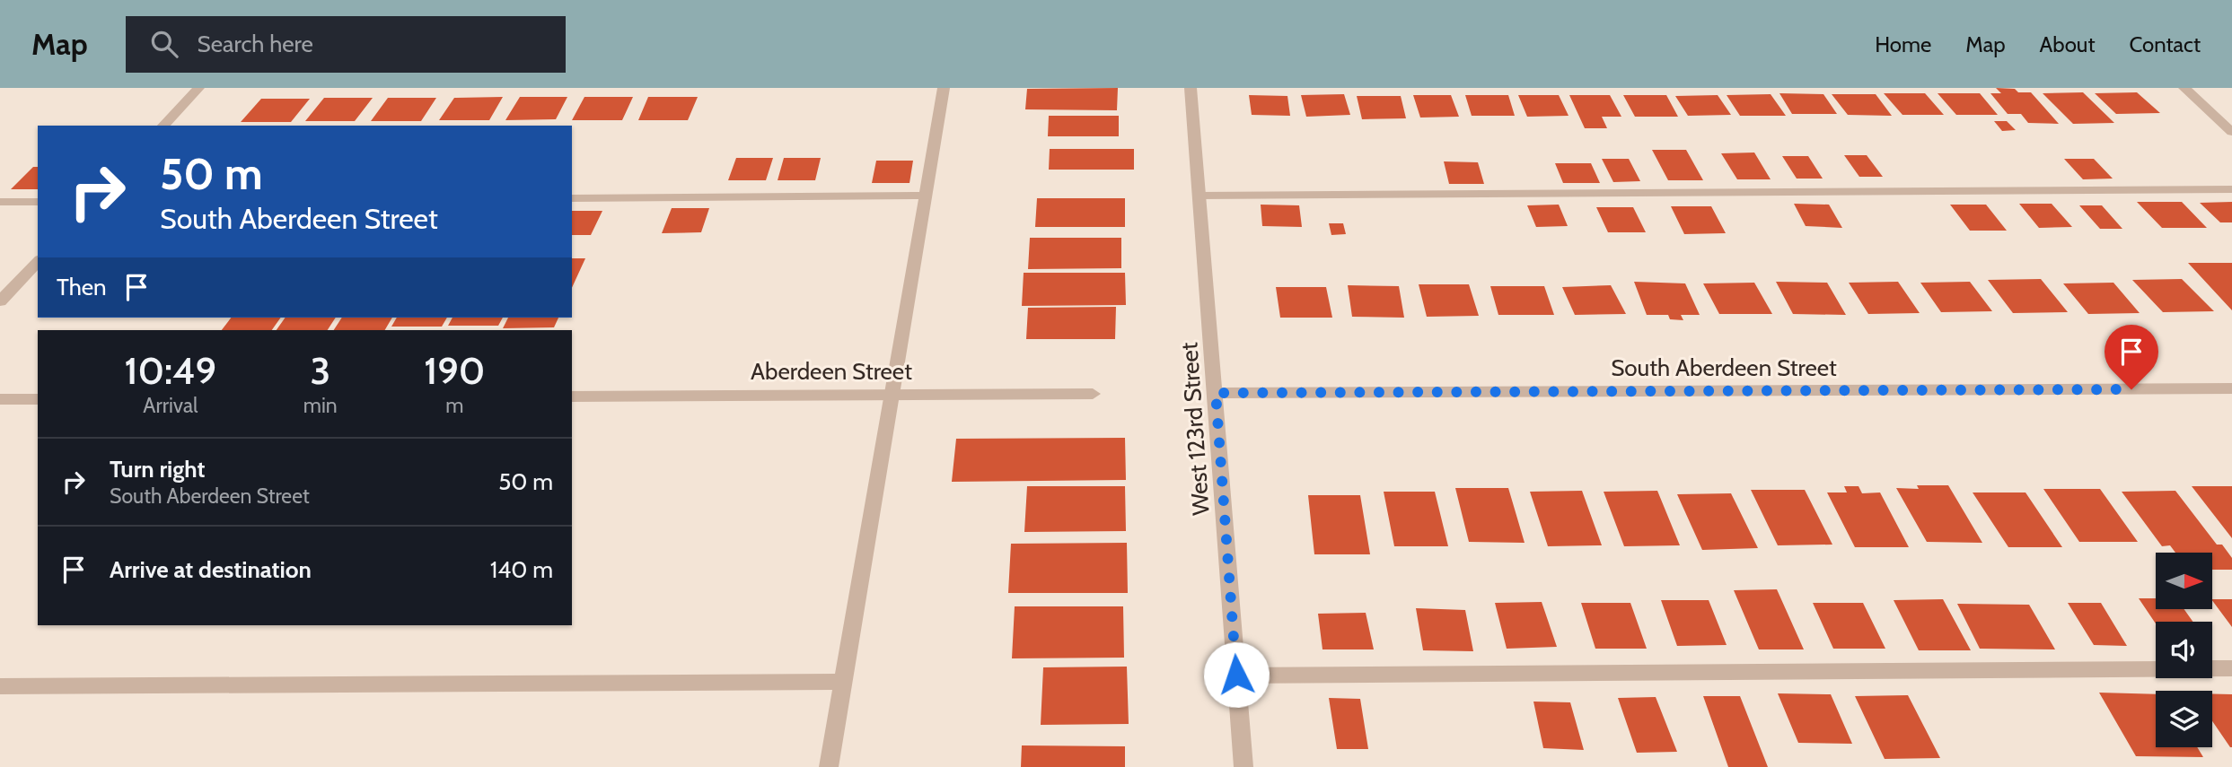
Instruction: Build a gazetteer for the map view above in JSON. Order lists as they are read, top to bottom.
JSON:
{
  "streets": {
    "street": ["South Aberdeen Street", "Aberdeen Street", "West 123rd Street"]
  },
  "crossings": [
    ["South Aberdeen Street", "West 123rd Street"]
  ],
  "north": "right",
  "page": {
    "header": "Map",
    "search": "Search here",
    "nav": [
      "Home",
      "Map",
      "About",
      "Contact"
    ],
    "turn": ["50 m", "South Aberdeen Street"],
    "then": "Then",
    "eta": [
      "10:49",
      "Arrival",
      "3",
      "min",
      "190",
      "m"
    ],
    "list": [
      {
        "name": "Turn right",
        "note": "South Aberdeen Street",
        "value": "50 m"
      },
      {
        "name": "Arrive at destination",
        "value": "140 m"
      }
    ]
  }
}
